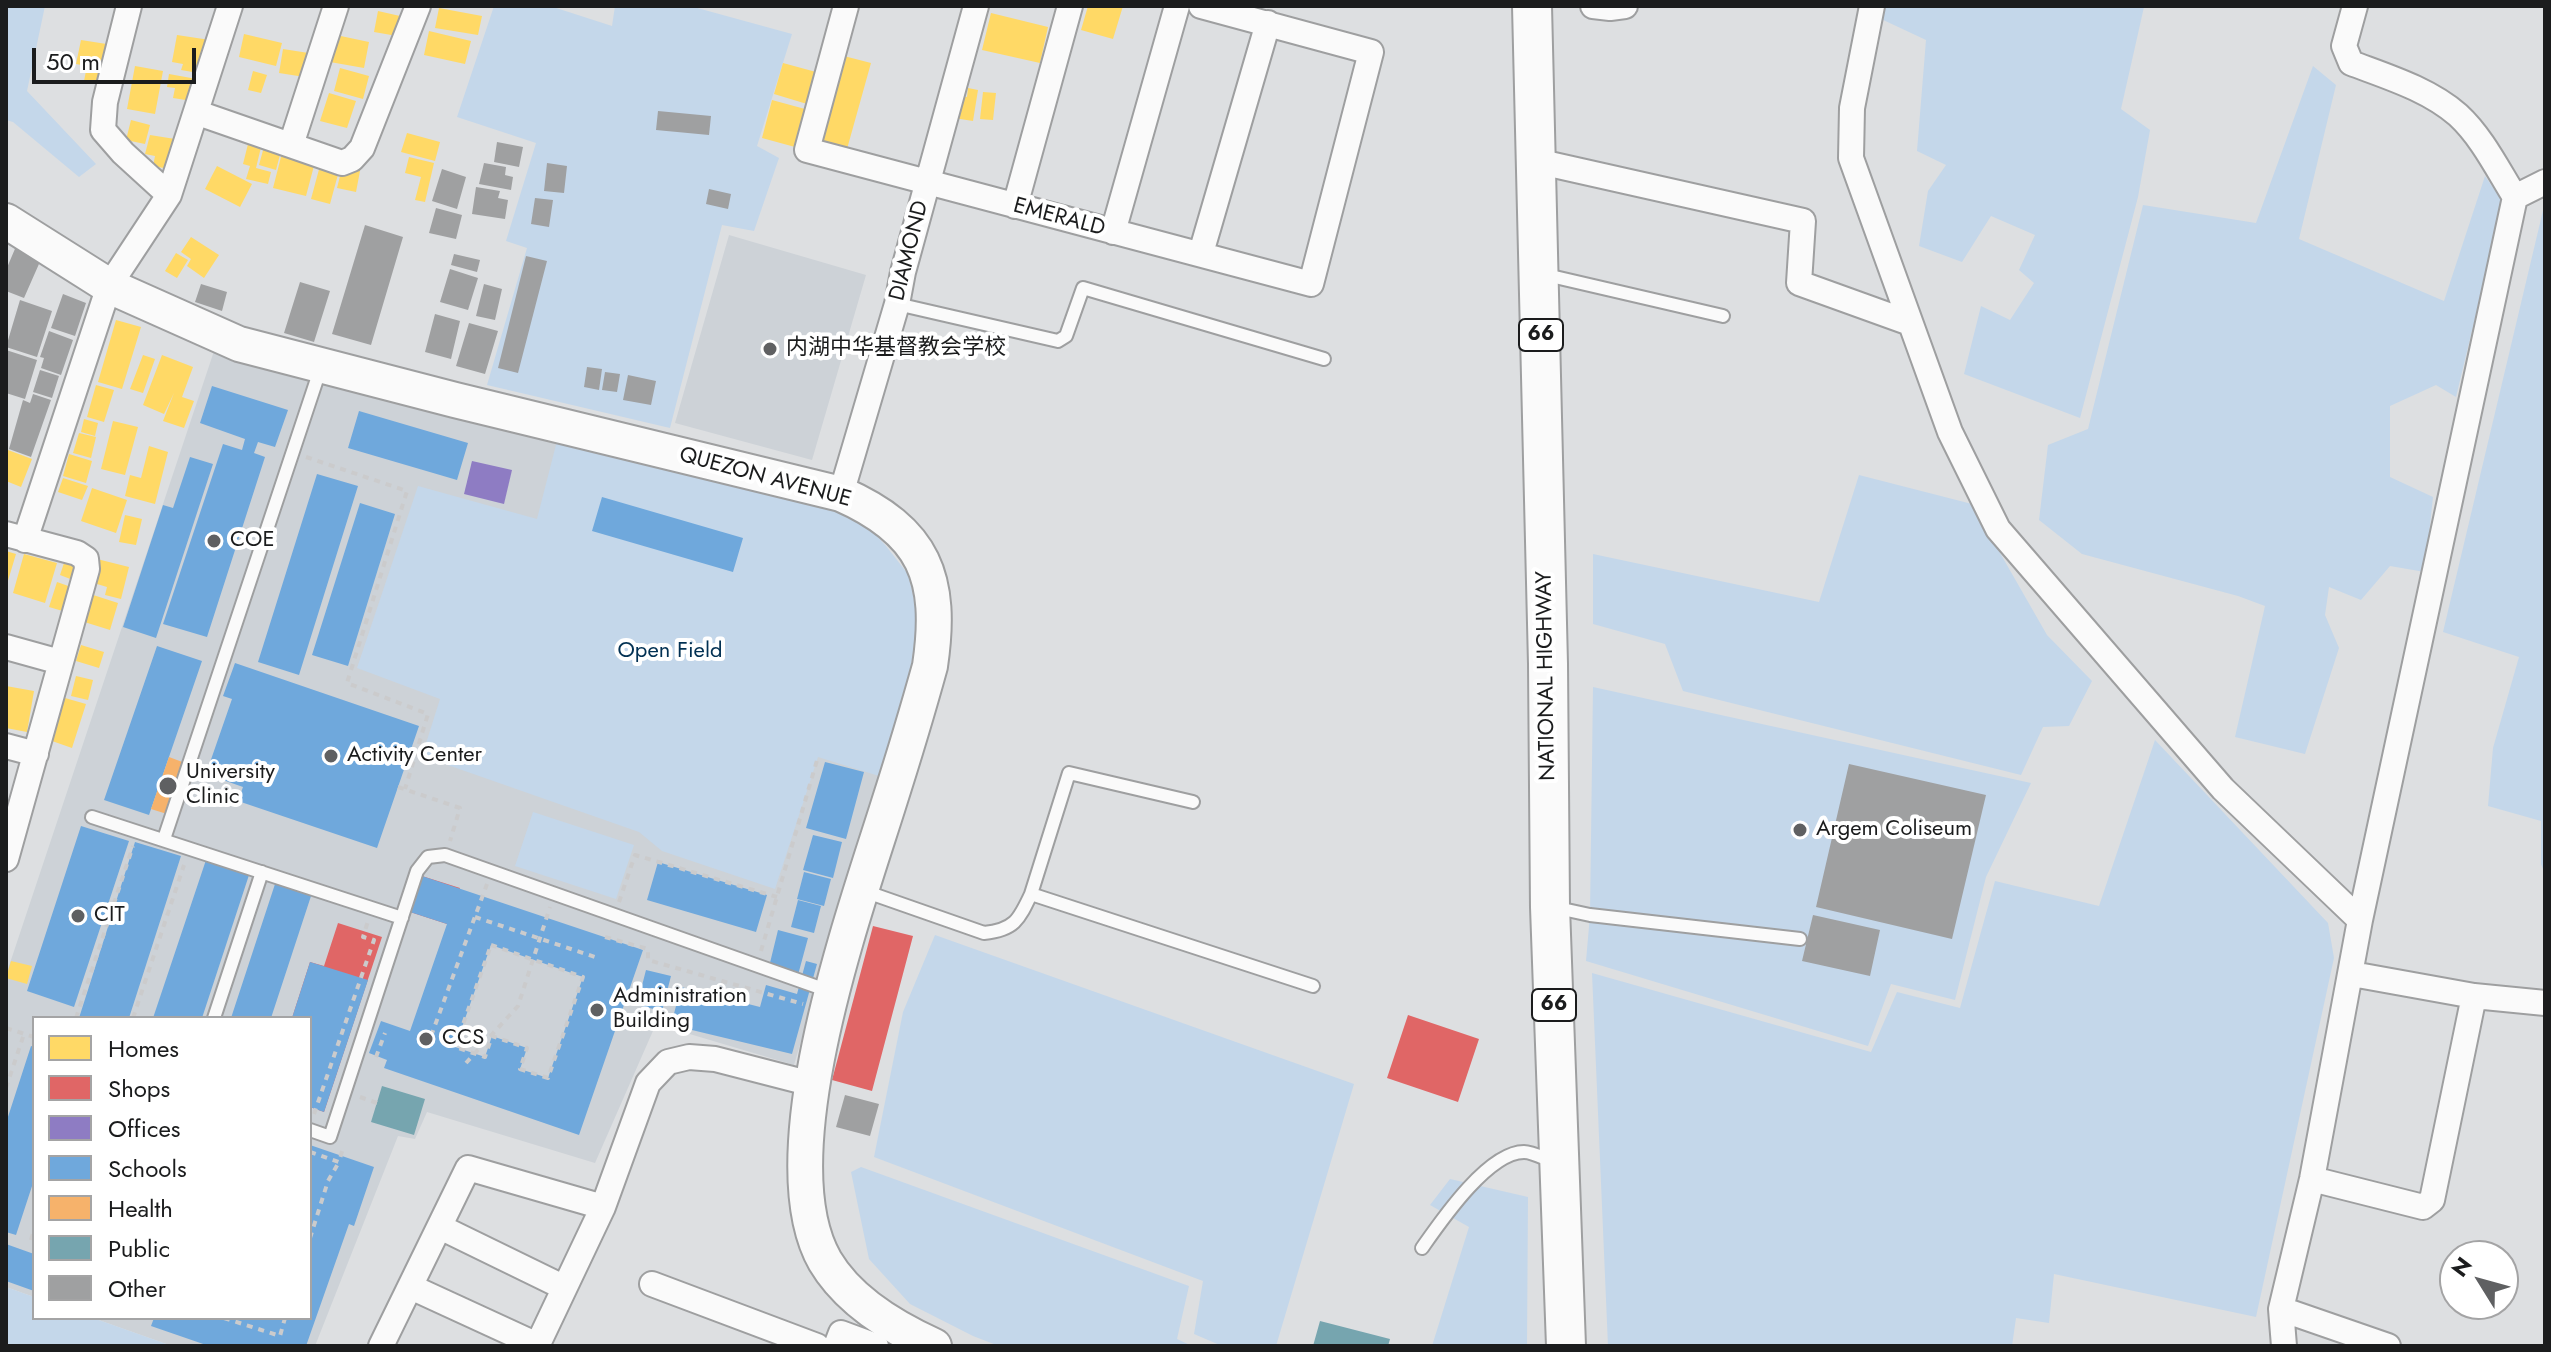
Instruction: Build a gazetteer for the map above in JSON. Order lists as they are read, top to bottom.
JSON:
{
  "streets": {
    "main road": ["66", "QUEZON AVENUE", "NATIONAL HIGHWAY"],
    "street": ["EMERALD", "DIAMOND"]
  },
  "crossings": [
    ["EMERALD", "DIAMOND"],
    ["DIAMOND", "QUEZON AVENUE"]
  ],
  "parks": ["Open Field"],
  "places": [
    "内湖中华基督教会学校",
    "COE",
    "Activity Center",
    "University Clinic",
    "Argem Coliseum",
    "CIT",
    "Administration Building",
    "CCS"
  ],
  "legend": [
    "Homes",
    "Shops",
    "Offices",
    "Schools",
    "Health",
    "Public",
    "Other"
  ],
  "scale_bar": "50 m",
  "north": "top left"
}
